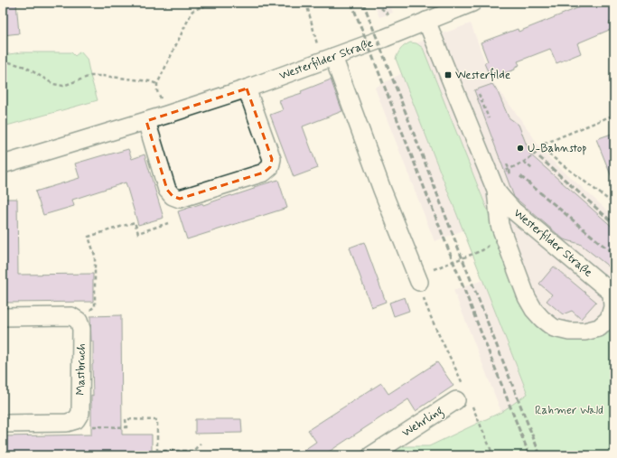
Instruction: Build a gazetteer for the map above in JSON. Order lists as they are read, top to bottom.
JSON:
{
  "streets": {
    "street": ["Westerfilder Straße", "Mastbruch", "Wehrling"]
  },
  "parks": ["Rahmer Wald"],
  "places": {
    "transit": ["Westerfilde"],
    "other": ["U-Bahnstop"]
  }
}
